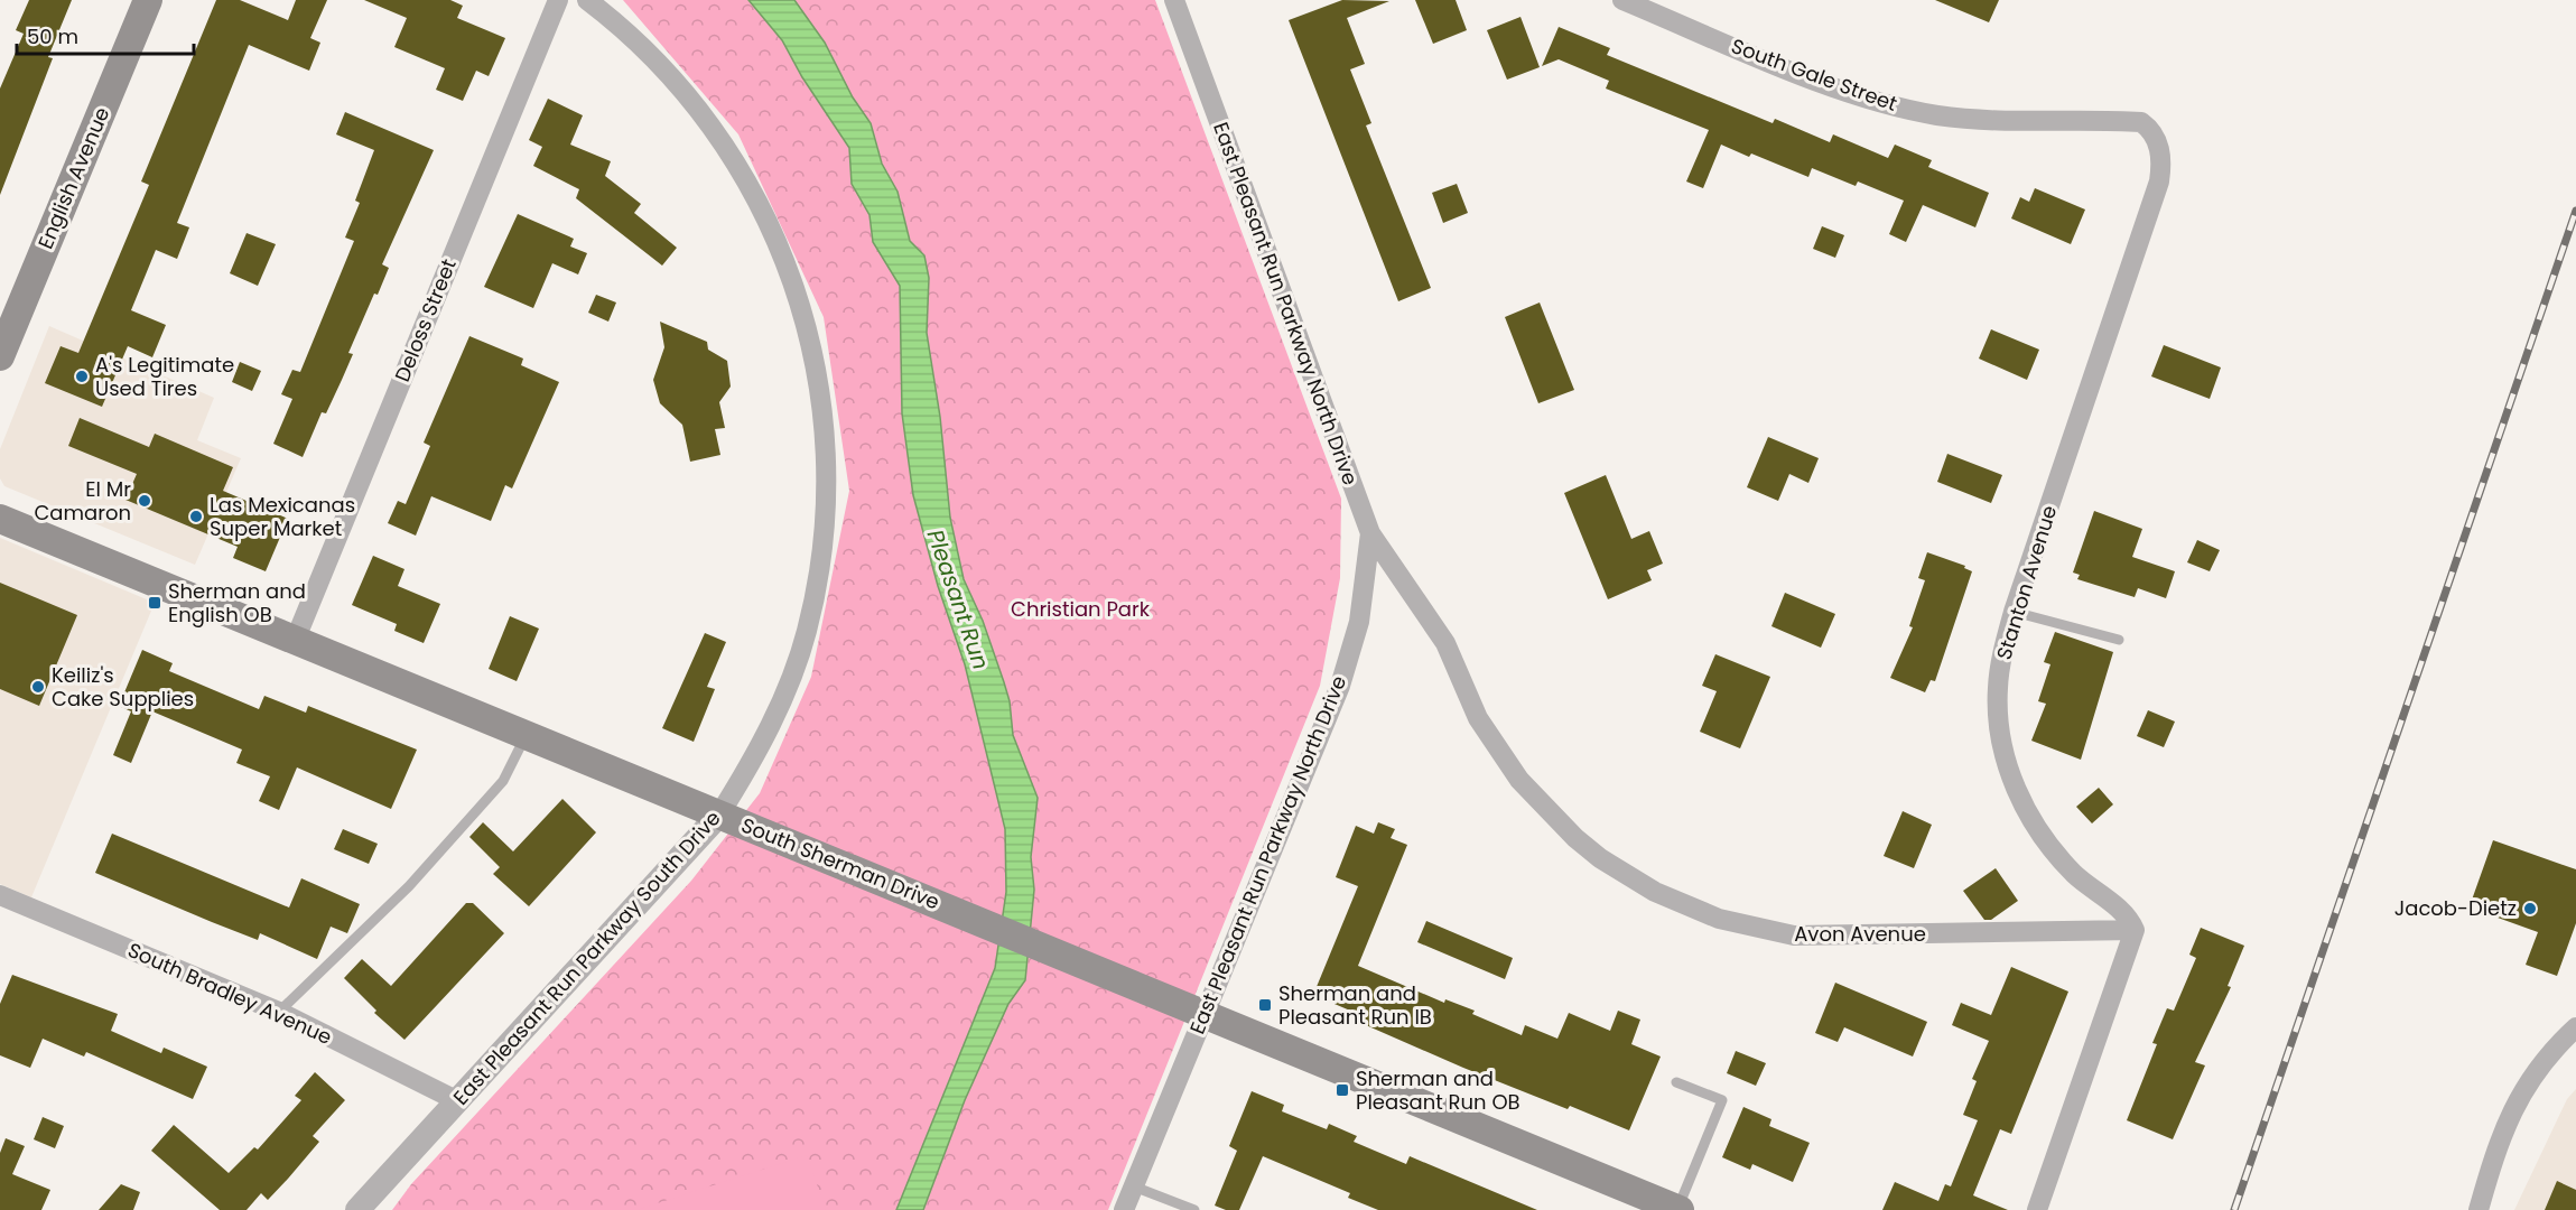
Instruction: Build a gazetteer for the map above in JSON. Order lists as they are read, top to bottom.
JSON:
{
  "streets": {
    "main road": ["English Avenue", "South Sherman Drive"],
    "street": [
      "South Gale Street",
      "East Pleasant Run Parkway North Drive",
      "Deloss Street",
      "Stanton Avenue",
      "Avon Avenue",
      "East Pleasant Run Parkway South Drive",
      "South Bradley Avenue"
    ]
  },
  "crossings": [
    ["South Gale Street", "Stanton Avenue"],
    ["East Pleasant Run Parkway North Drive", "South Sherman Drive"],
    ["East Pleasant Run Parkway North Drive", "Avon Avenue"],
    ["Deloss Street", "South Sherman Drive"],
    ["Stanton Avenue", "Avon Avenue"],
    ["South Sherman Drive", "East Pleasant Run Parkway South Drive"],
    ["East Pleasant Run Parkway South Drive", "South Bradley Avenue"]
  ],
  "water": ["Pleasant Run"],
  "parks": ["Christian Park"],
  "places": {
    "other": [
      "A's Legitimate Used Tires",
      "El Mr Camaron",
      "Las Mexicanas Super Market",
      "Keiliz's Cake Supplies",
      "Jacob-Dietz"
    ],
    "transit": ["Sherman and English OB", "Sherman and Pleasant Run IB", "Sherman and Pleasant Run OB"]
  },
  "scale_bar": "50 m"
}
